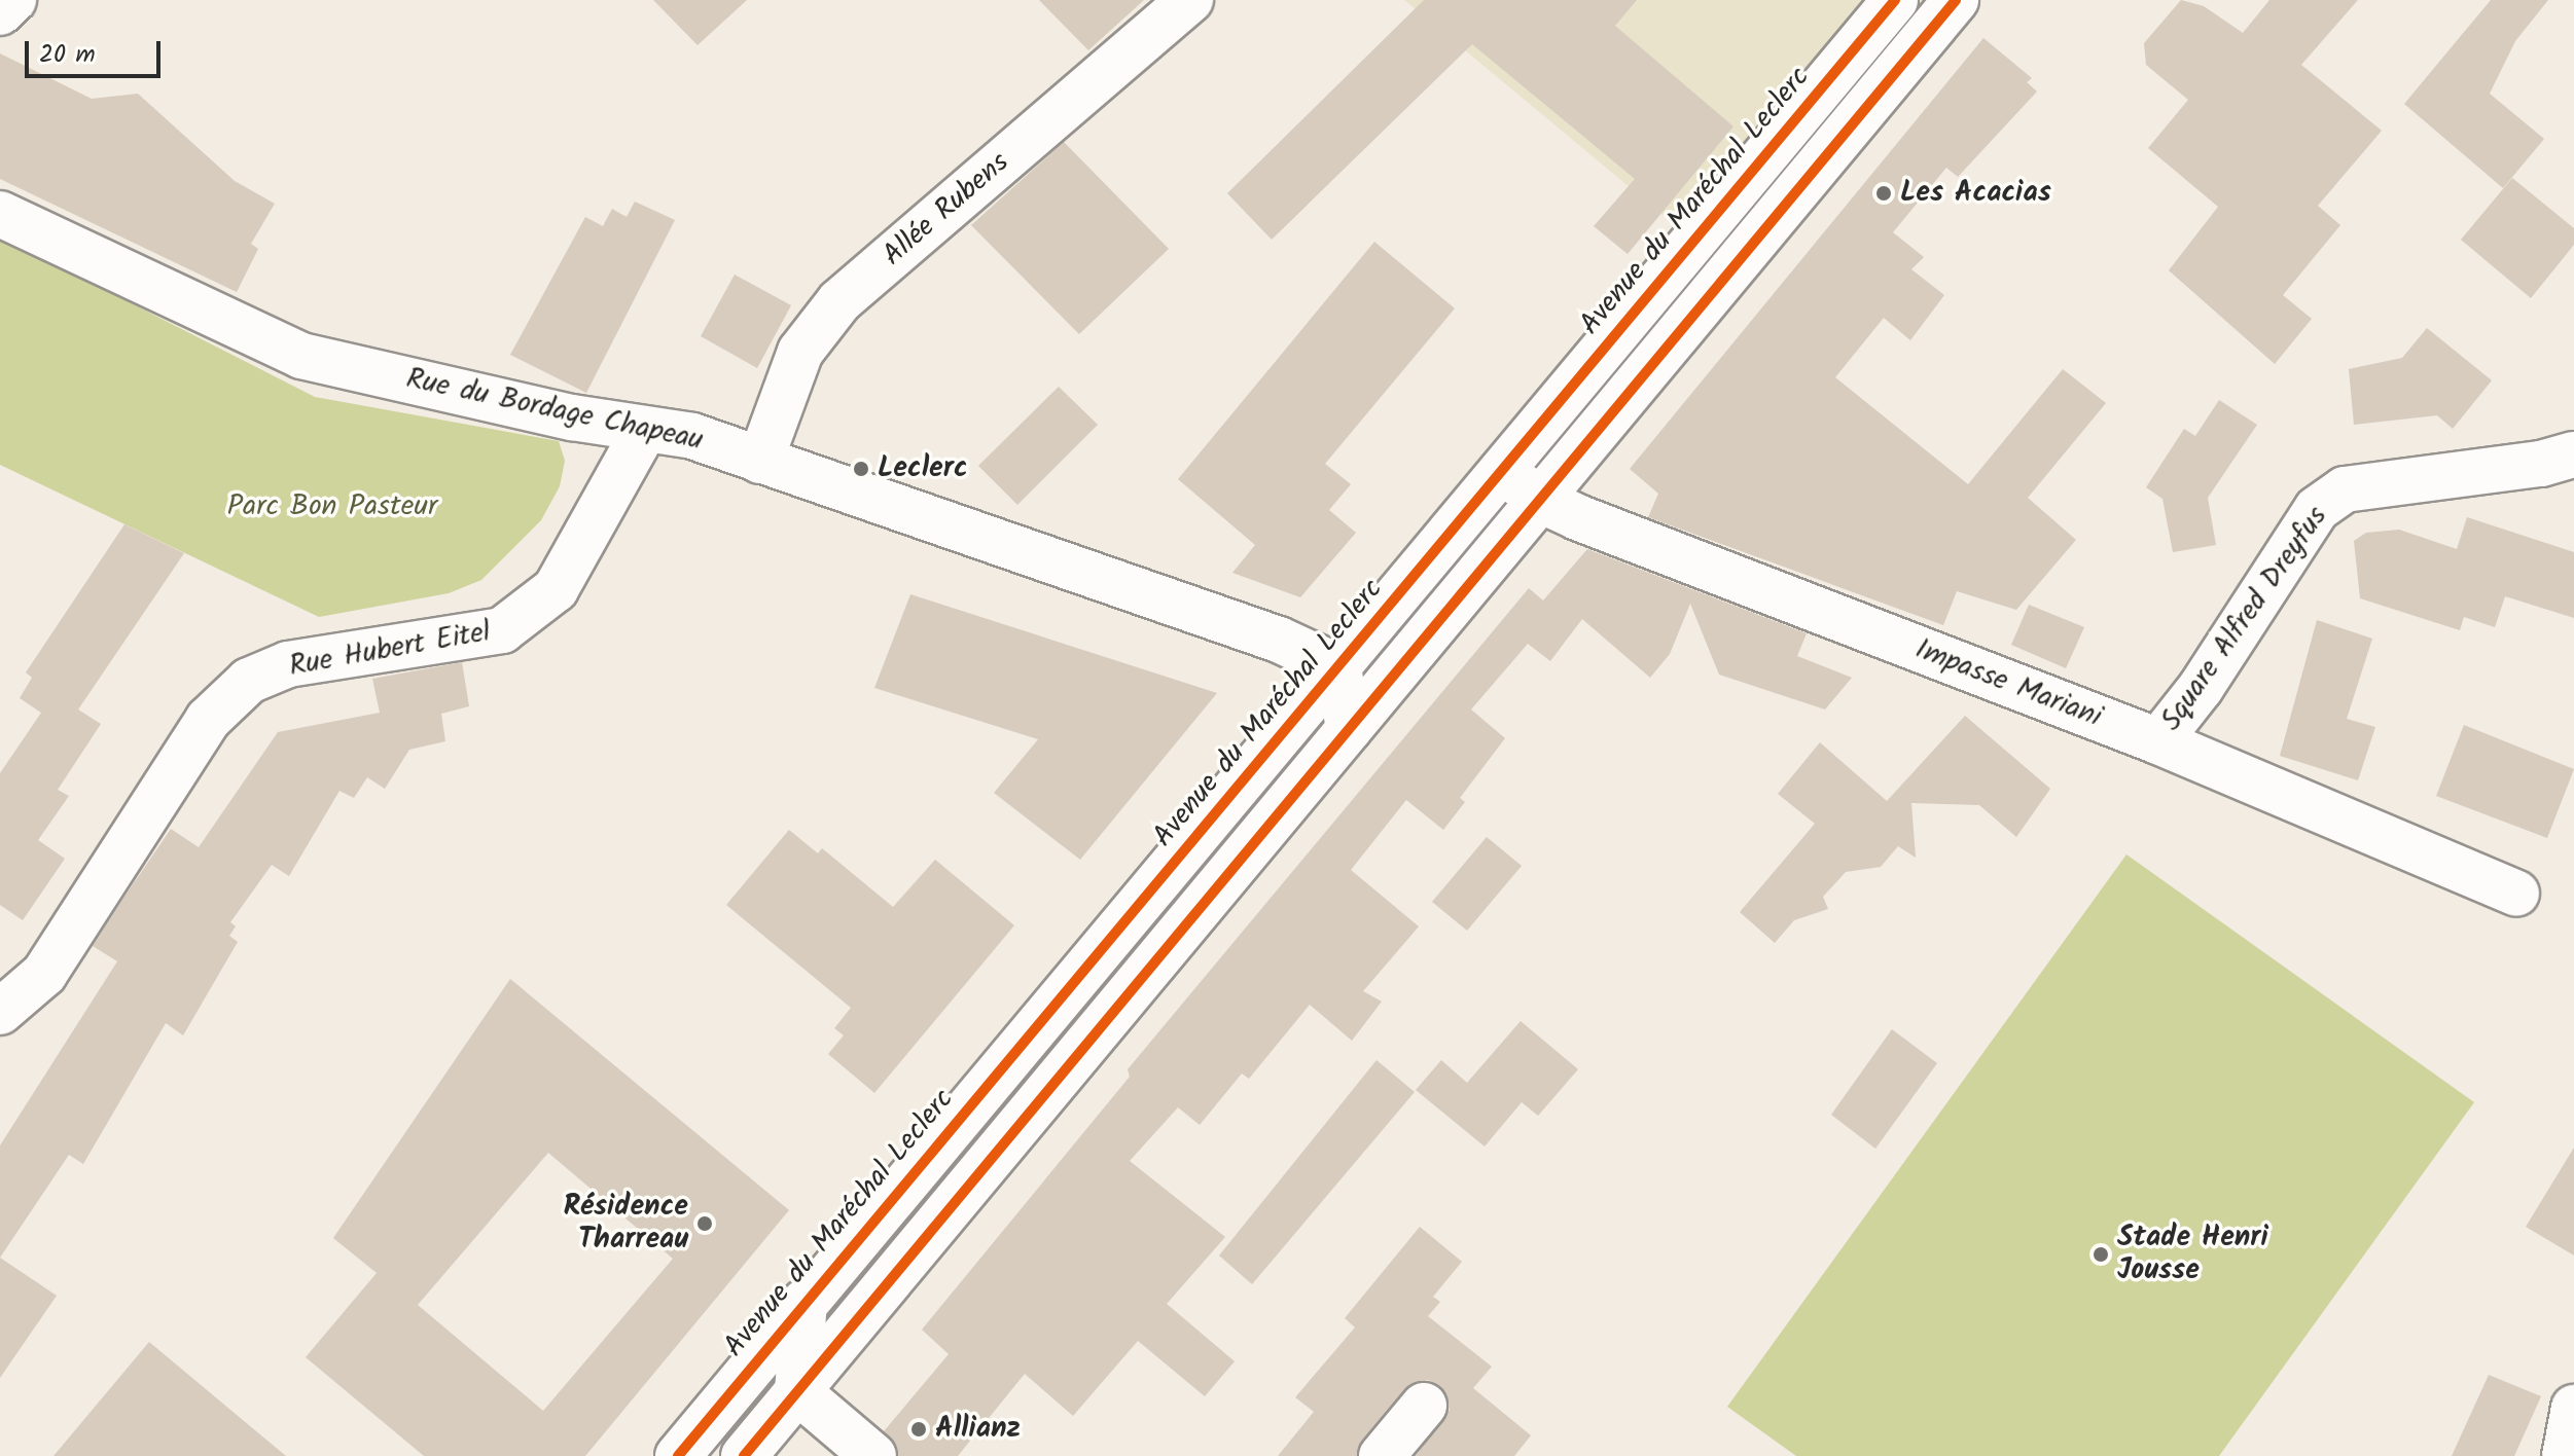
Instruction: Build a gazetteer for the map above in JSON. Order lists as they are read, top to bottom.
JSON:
{
  "streets": {
    "street": [
      "Avenue du Maréchal Leclerc",
      "Allée Rubens",
      "Rue du Bordage Chapeau",
      "Square Alfred Dreyfus",
      "Rue Hubert Eitel",
      "Impasse Mariani"
    ]
  },
  "crossings": [
    ["Avenue du Maréchal Leclerc", "Rue du Bordage Chapeau"],
    ["Avenue du Maréchal Leclerc", "Impasse Mariani"],
    ["Allée Rubens", "Rue du Bordage Chapeau"],
    ["Rue du Bordage Chapeau", "Rue Hubert Eitel"],
    ["Square Alfred Dreyfus", "Impasse Mariani"]
  ],
  "parks": ["Parc Bon Pasteur"],
  "places": [
    "Les Acacias",
    "Leclerc",
    "Résidence Tharreau",
    "Stade Henri Jousse",
    "Allianz"
  ],
  "scale_bar": "20 m"
}
